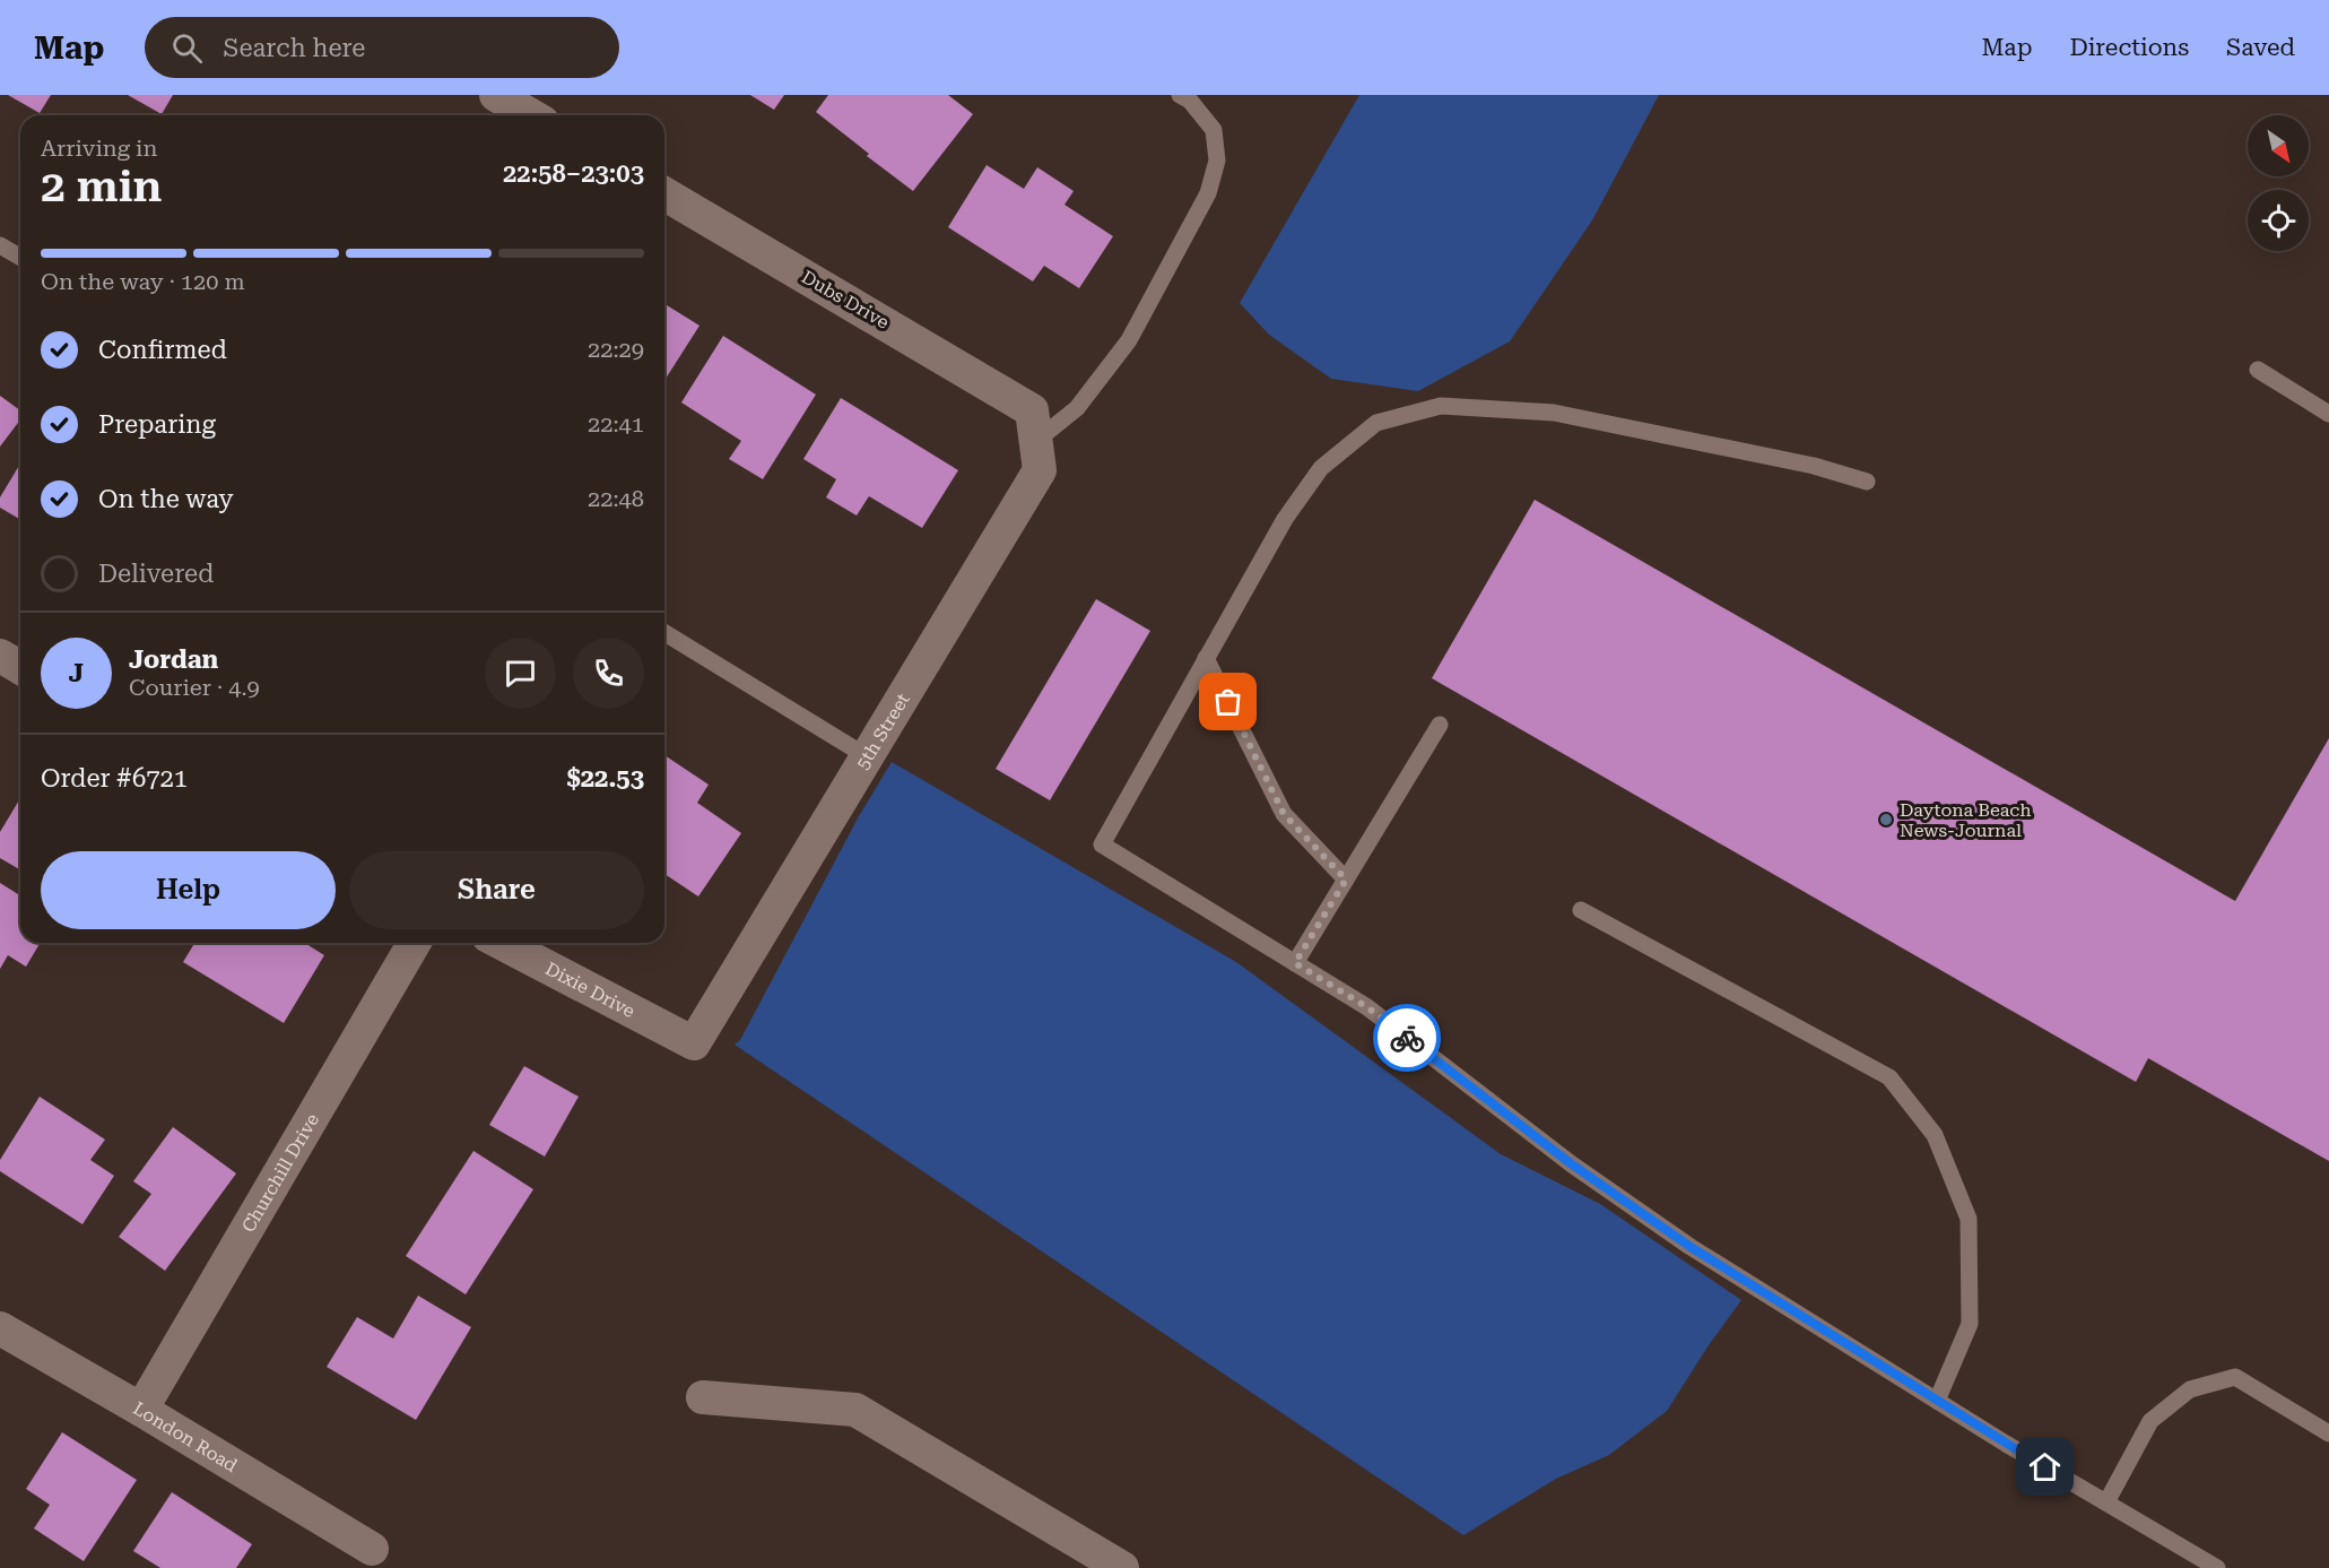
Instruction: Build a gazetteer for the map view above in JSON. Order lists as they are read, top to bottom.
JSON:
{
  "streets": {
    "street": [
      "Dubs Drive",
      "5th Street",
      "Dixie Drive",
      "Churchill Drive",
      "London Road"
    ]
  },
  "crossings": [
    ["Dubs Drive", "5th Street"],
    ["5th Street", "Dixie Drive"],
    ["Churchill Drive", "London Road"]
  ],
  "places": ["Daytona Beach News-Journal"],
  "north": "bottom right",
  "page": {
    "header": "Map",
    "search": "Search here",
    "nav": ["Map", "Directions", "Saved"],
    "heading": ["2 min", "Arriving in", "22:58–23:03"],
    "panel": [
      "Jordan",
      "Courier · 4.9",
      "Order #6721",
      "$22.53"
    ],
    "bar": "On the way · 120 m",
    "list": [
      ["Confirmed", "22:29"],
      ["Preparing", "22:41"],
      ["On the way", "22:48"],
      "Delivered"
    ],
    "round": "J",
    "buttons": ["Help", "Share"]
  }
}
